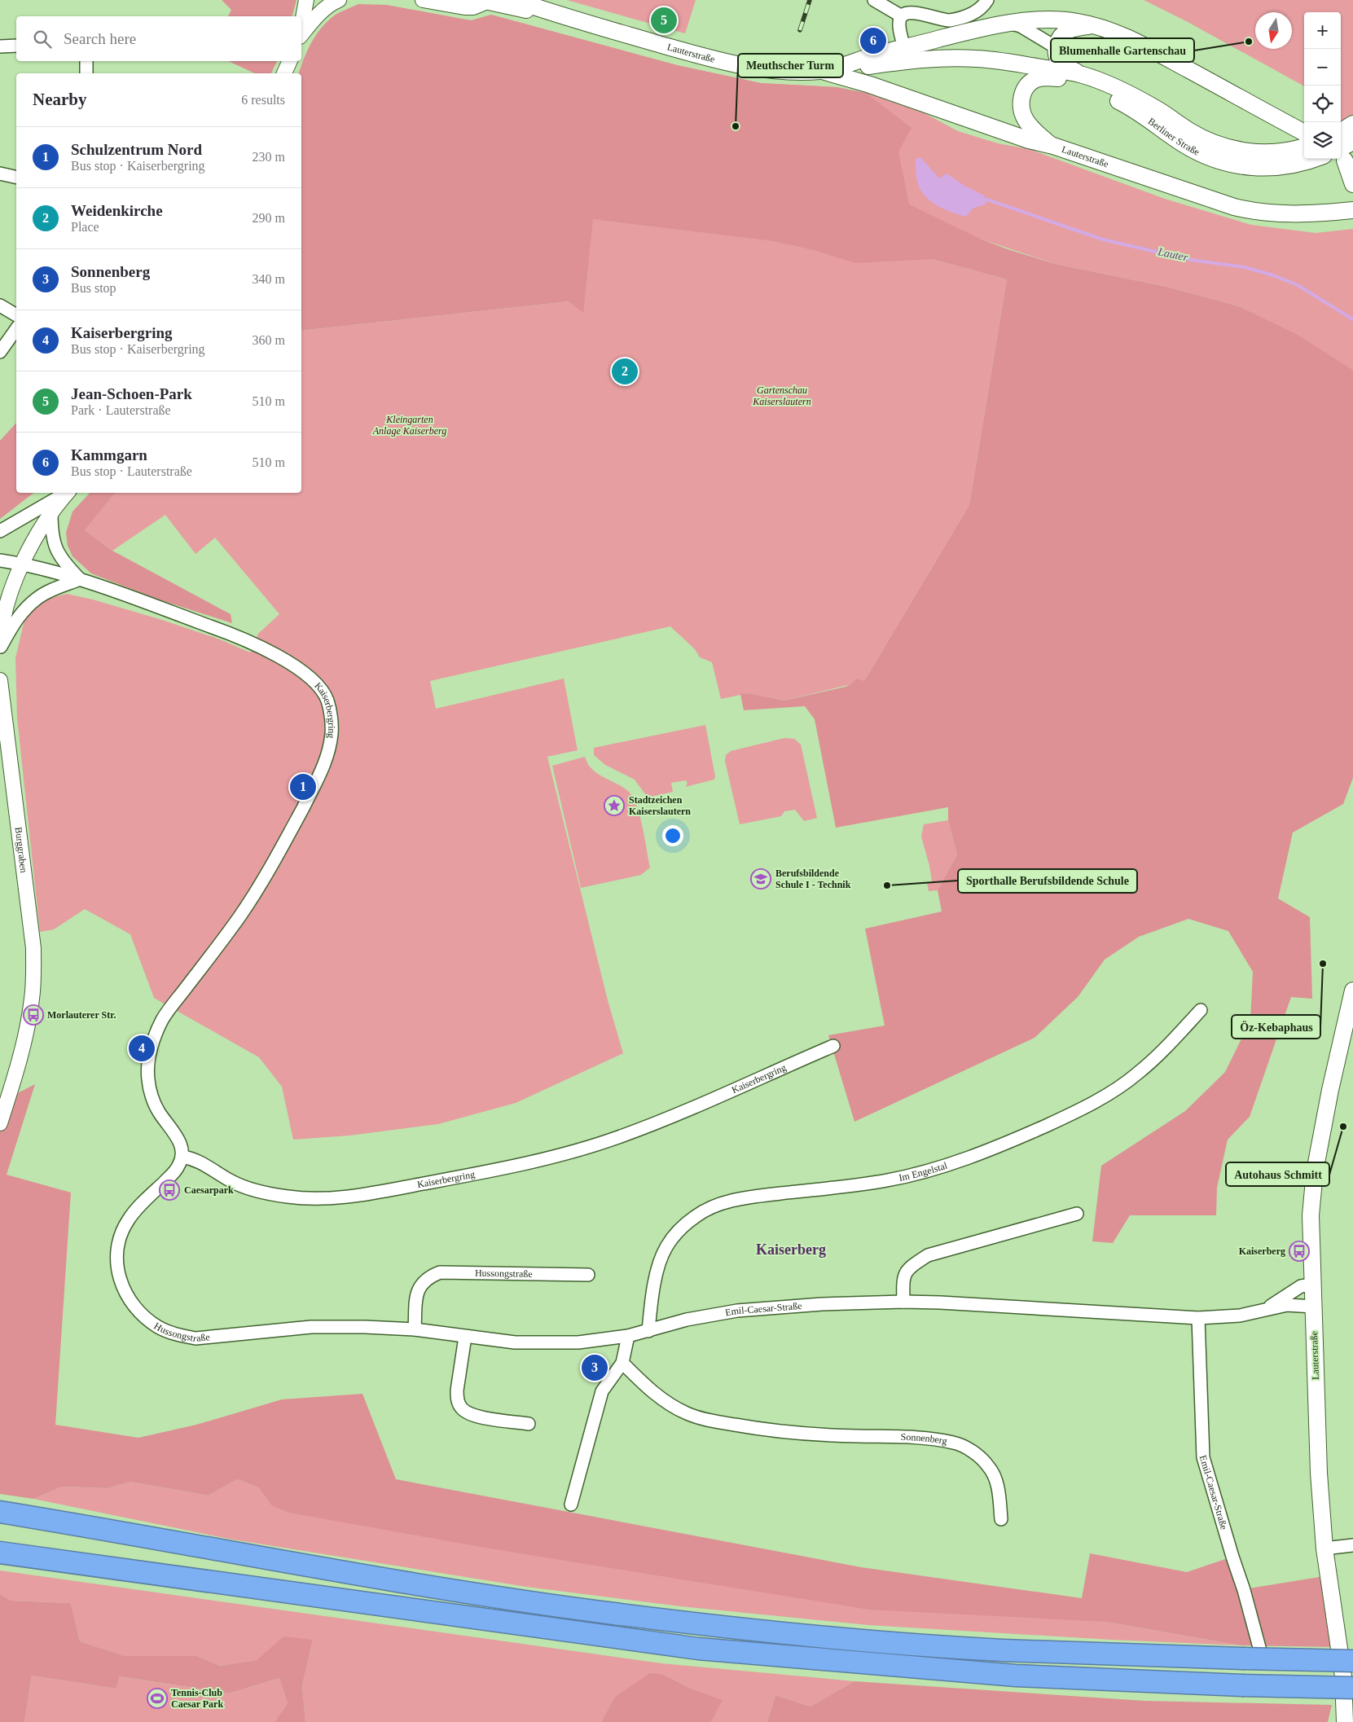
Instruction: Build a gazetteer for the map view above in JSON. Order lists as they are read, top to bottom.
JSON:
{
  "streets": {
    "main road": ["Lauterstraße", "Berliner Straße"],
    "street": [
      "Kaiserbergring",
      "Burggraben",
      "Im Engelstal",
      "Hussongstraße",
      "Emil-Caesar-Straße",
      "Sonnenberg"
    ]
  },
  "crossings": [
    ["Lauterstraße", "Berliner Straße"],
    ["Lauterstraße", "Emil-Caesar-Straße"],
    ["Kaiserbergring", "Hussongstraße"],
    ["Im Engelstal", "Emil-Caesar-Straße"],
    ["Hussongstraße", "Emil-Caesar-Straße"]
  ],
  "districts": ["Kaiserberg"],
  "water": ["Lauter"],
  "parks": ["Gartenschau Kaiserslautern", "Kleingarten Anlage Kaiserberg"],
  "places": {
    "other": [
      "Blumenhalle Gartenschau",
      "Meuthscher Turm",
      "Sporthalle Berufsbildende Schule",
      "Öz-Kebaphaus",
      "Autohaus Schmitt"
    ],
    "place": ["Stadtzeichen Kaiserslautern"],
    "school or university": ["Berufsbildende Schule I - Technik"],
    "bus stop": ["Morlauterer Str.", "Caesarpark", "Kaiserberg"],
    "sports": ["Tennis-Club Caesar Park"]
  },
  "north": "bottom",
  "page": {
    "pins": [
      "5",
      "6",
      "2",
      "1",
      "4",
      "3"
    ],
    "map_buttons": ["+", "−"],
    "search": "Search here",
    "heading": ["Nearby", "6 results"],
    "list": [
      {
        "mark": "1",
        "name": "Schulzentrum Nord",
        "note": "Bus stop · Kaiserbergring",
        "value": "230 m"
      },
      {
        "mark": "2",
        "name": "Weidenkirche",
        "note": "Place",
        "value": "290 m"
      },
      {
        "mark": "3",
        "name": "Sonnenberg",
        "note": "Bus stop",
        "value": "340 m"
      },
      {
        "mark": "4",
        "name": "Kaiserbergring",
        "note": "Bus stop · Kaiserbergring",
        "value": "360 m"
      },
      {
        "mark": "5",
        "name": "Jean-Schoen-Park",
        "note": "Park · Lauterstraße",
        "value": "510 m"
      },
      {
        "mark": "6",
        "name": "Kammgarn",
        "note": "Bus stop · Lauterstraße",
        "value": "510 m"
      }
    ]
  }
}
